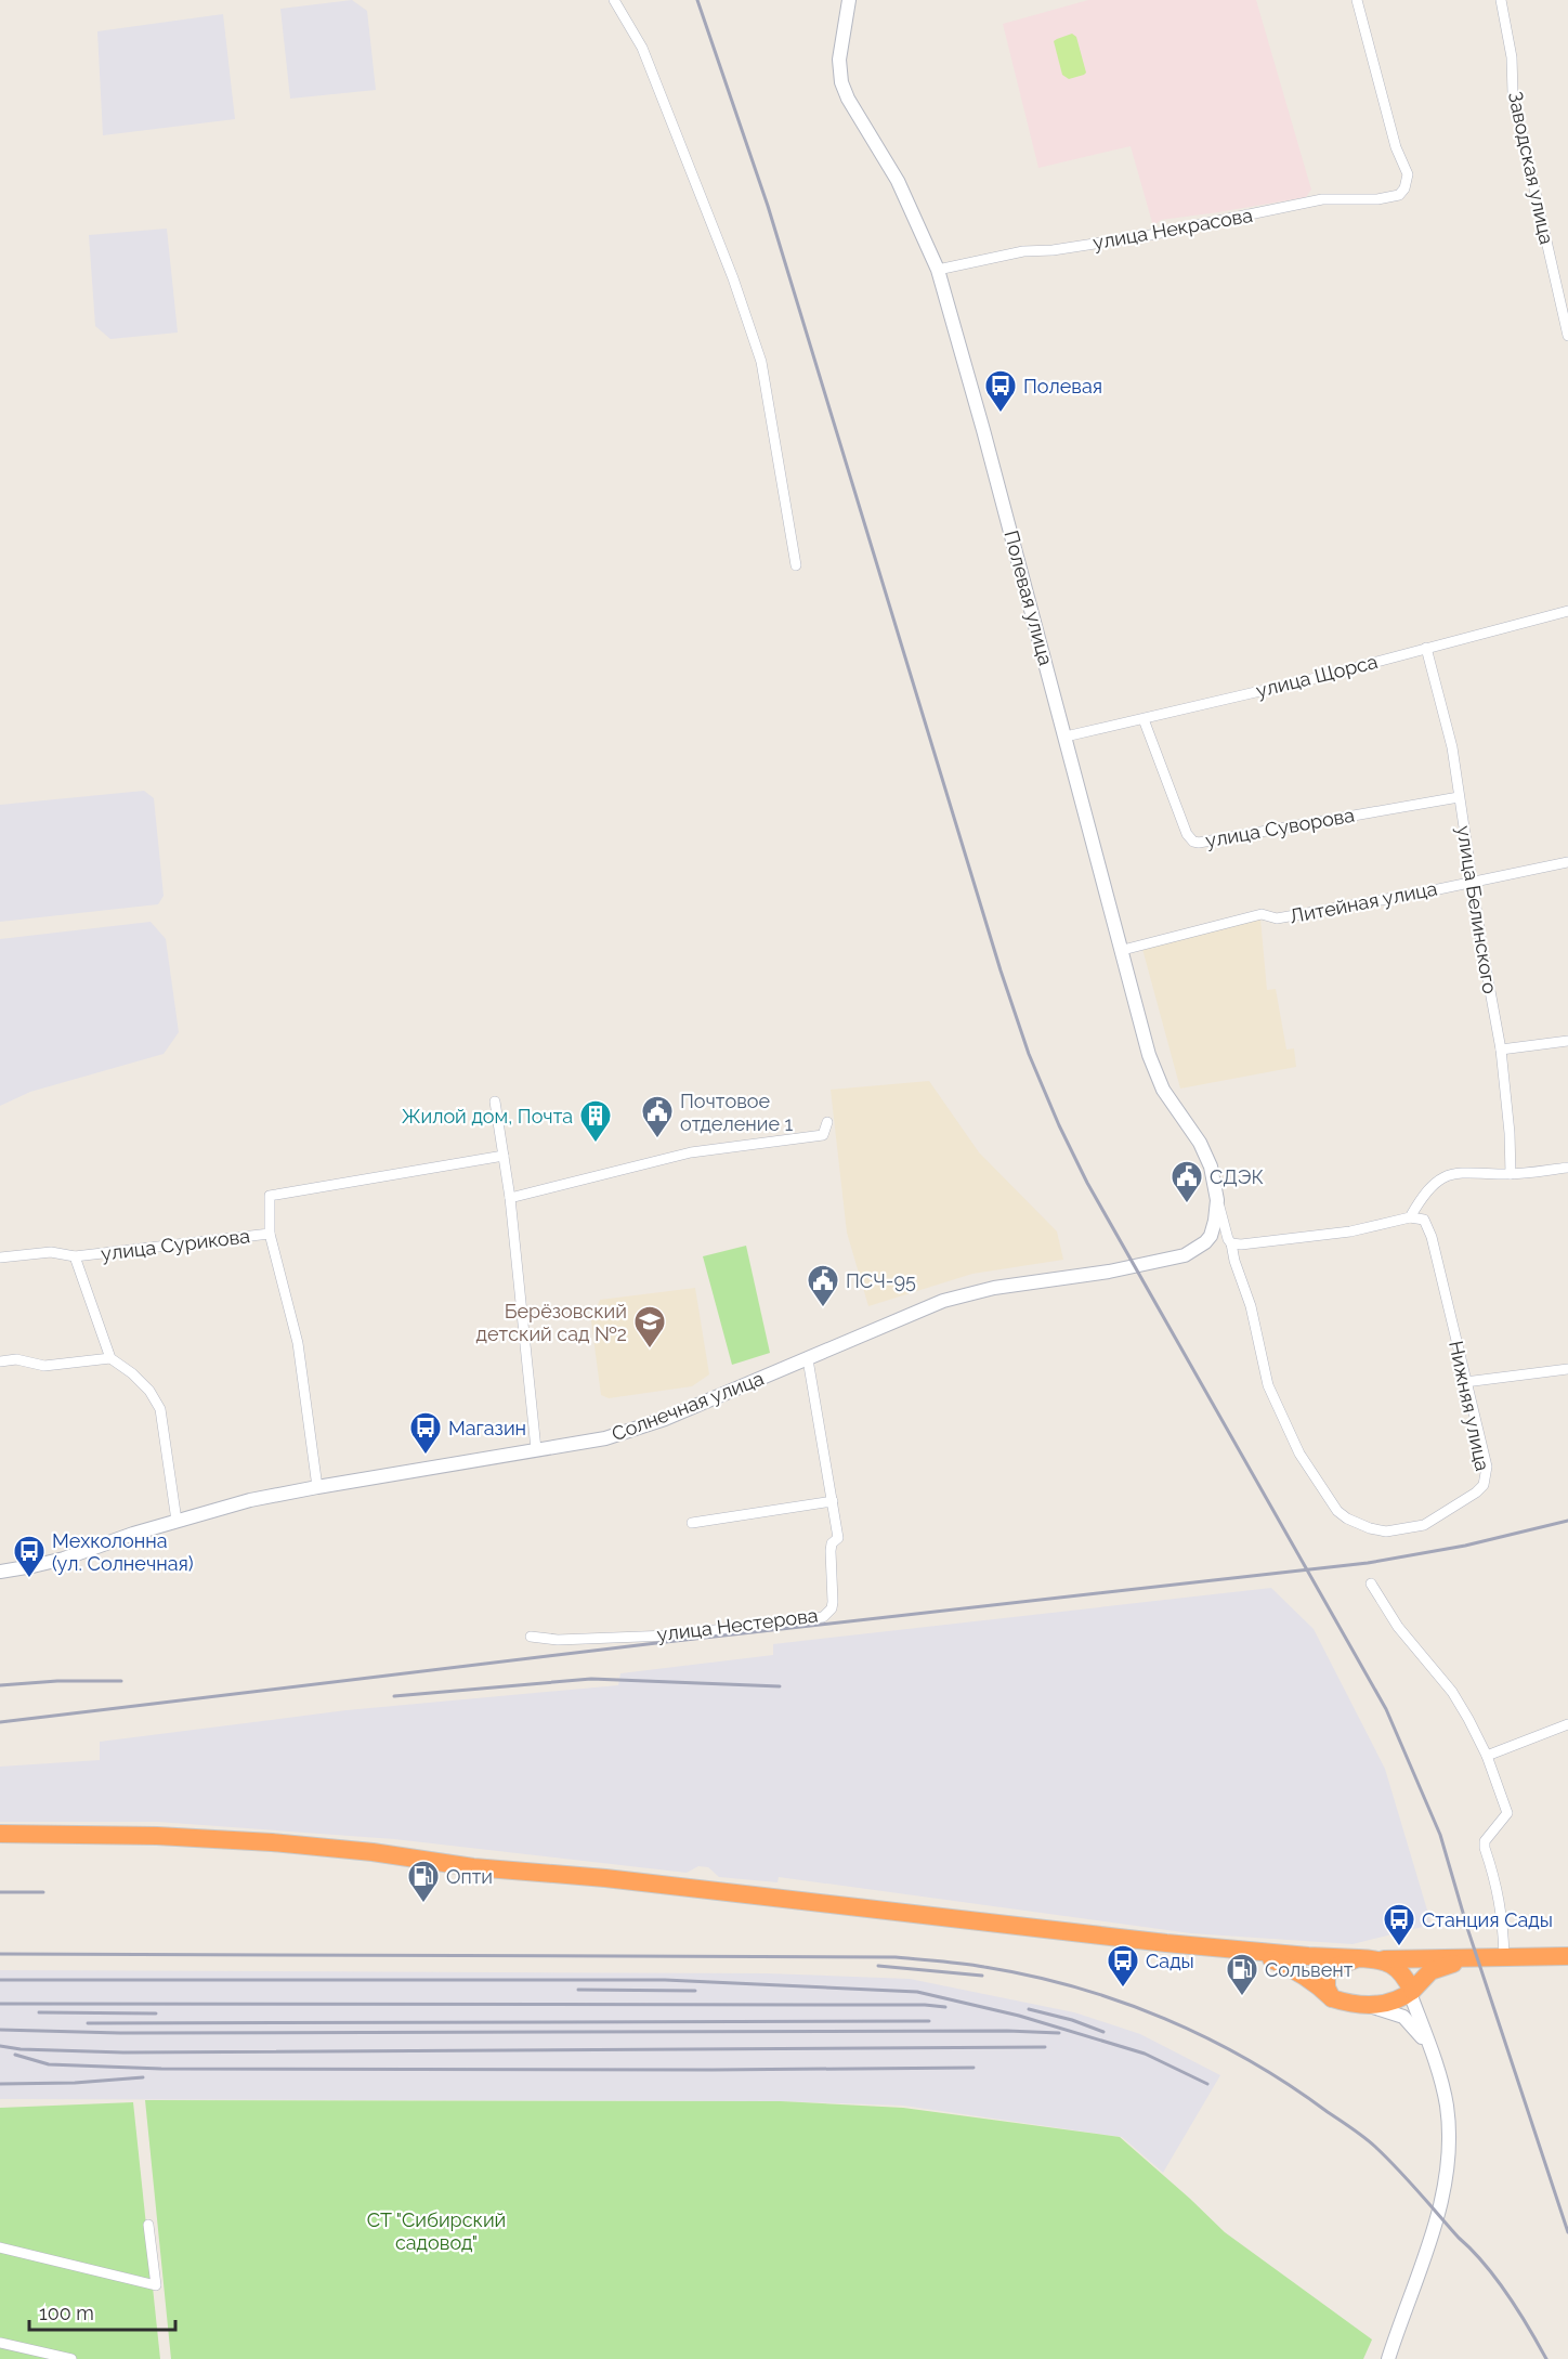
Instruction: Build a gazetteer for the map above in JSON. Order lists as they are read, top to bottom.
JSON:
{
  "streets": {
    "street": [
      "Заводская улица",
      "улица Некрасова",
      "Полевая улица",
      "улица Щорса",
      "улица Суворова",
      "Литейная улица",
      "улица Белинского",
      "улица Сурикова",
      "Солнечная улица",
      "Нижняя улица",
      "улица Нестерова"
    ]
  },
  "crossings": [
    ["улица Некрасова", "Полевая улица"],
    ["Полевая улица", "улица Щорса"],
    ["Полевая улица", "Литейная улица"],
    ["Полевая улица", "Солнечная улица"],
    ["улица Щорса", "улица Суворова"],
    ["улица Щорса", "улица Белинского"],
    ["улица Суворова", "улица Белинского"],
    ["Литейная улица", "улица Белинского"],
    ["Солнечная улица", "улица Нестерова"]
  ],
  "parks": ["СТ \"Сибирский садовод\""],
  "places": {
    "bus stop": [
      "Полевая",
      "Магазин",
      "Мехколонна (ул. Солнечная)",
      "Станция Сады",
      "Сады"
    ],
    "public building": ["Почтовое отделение 1", "СДЭК", "ПСЧ-95"],
    "building": ["Жилой дом, Почта"],
    "school or university": ["Берёзовский детский сад №2"],
    "fuel station": ["Опти", "Сольвент"]
  },
  "scale_bar": "100 m"
}
